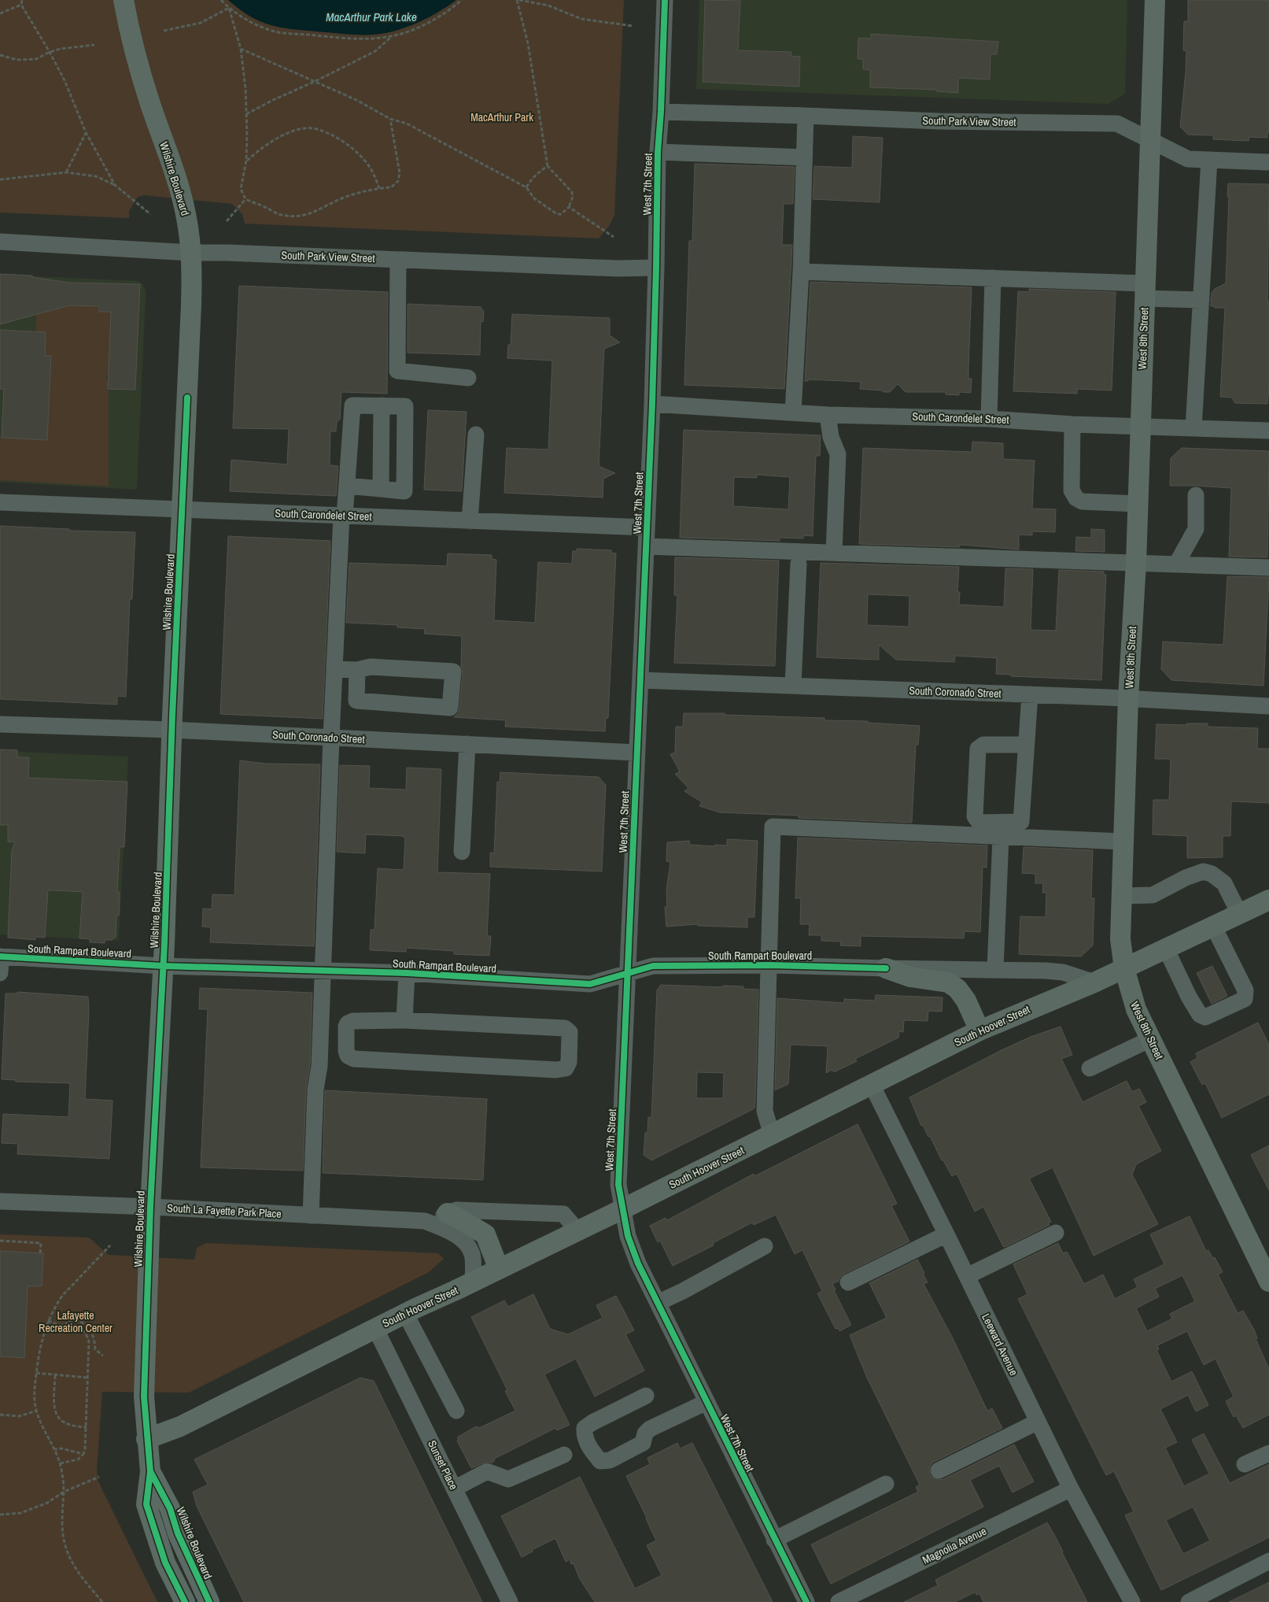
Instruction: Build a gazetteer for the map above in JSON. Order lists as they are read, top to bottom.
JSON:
{
  "streets": {
    "main road": ["Wilshire Boulevard", "West 8th Street", "South Hoover Street"],
    "street": [
      "South Park View Street",
      "West 7th Street",
      "South Carondelet Street",
      "South Coronado Street",
      "South Rampart Boulevard",
      "South La Fayette Park Place",
      "Leeward Avenue",
      "Sunset Place",
      "Magnolia Avenue"
    ]
  },
  "crossings": [
    ["South Park View Street", "Wilshire Boulevard"],
    ["South Park View Street", "West 7th Street"],
    ["South Park View Street", "West 8th Street"],
    ["Wilshire Boulevard", "South Carondelet Street"],
    ["Wilshire Boulevard", "South Coronado Street"],
    ["Wilshire Boulevard", "South Rampart Boulevard"],
    ["Wilshire Boulevard", "South Hoover Street"],
    ["Wilshire Boulevard", "South La Fayette Park Place"],
    ["West 7th Street", "South Carondelet Street"],
    ["West 7th Street", "South Coronado Street"],
    ["West 7th Street", "South Rampart Boulevard"],
    ["West 7th Street", "South Hoover Street"],
    ["West 8th Street", "South Carondelet Street"],
    ["West 8th Street", "South Coronado Street"],
    ["West 8th Street", "South Hoover Street"],
    ["South Rampart Boulevard", "South Hoover Street"],
    ["South Hoover Street", "South La Fayette Park Place"],
    ["South Hoover Street", "Leeward Avenue"],
    ["South Hoover Street", "Sunset Place"],
    ["Leeward Avenue", "Magnolia Avenue"]
  ],
  "water": ["MacArthur Park Lake"],
  "parks": ["MacArthur Park", "Lafayette Recreation Center"]
}
